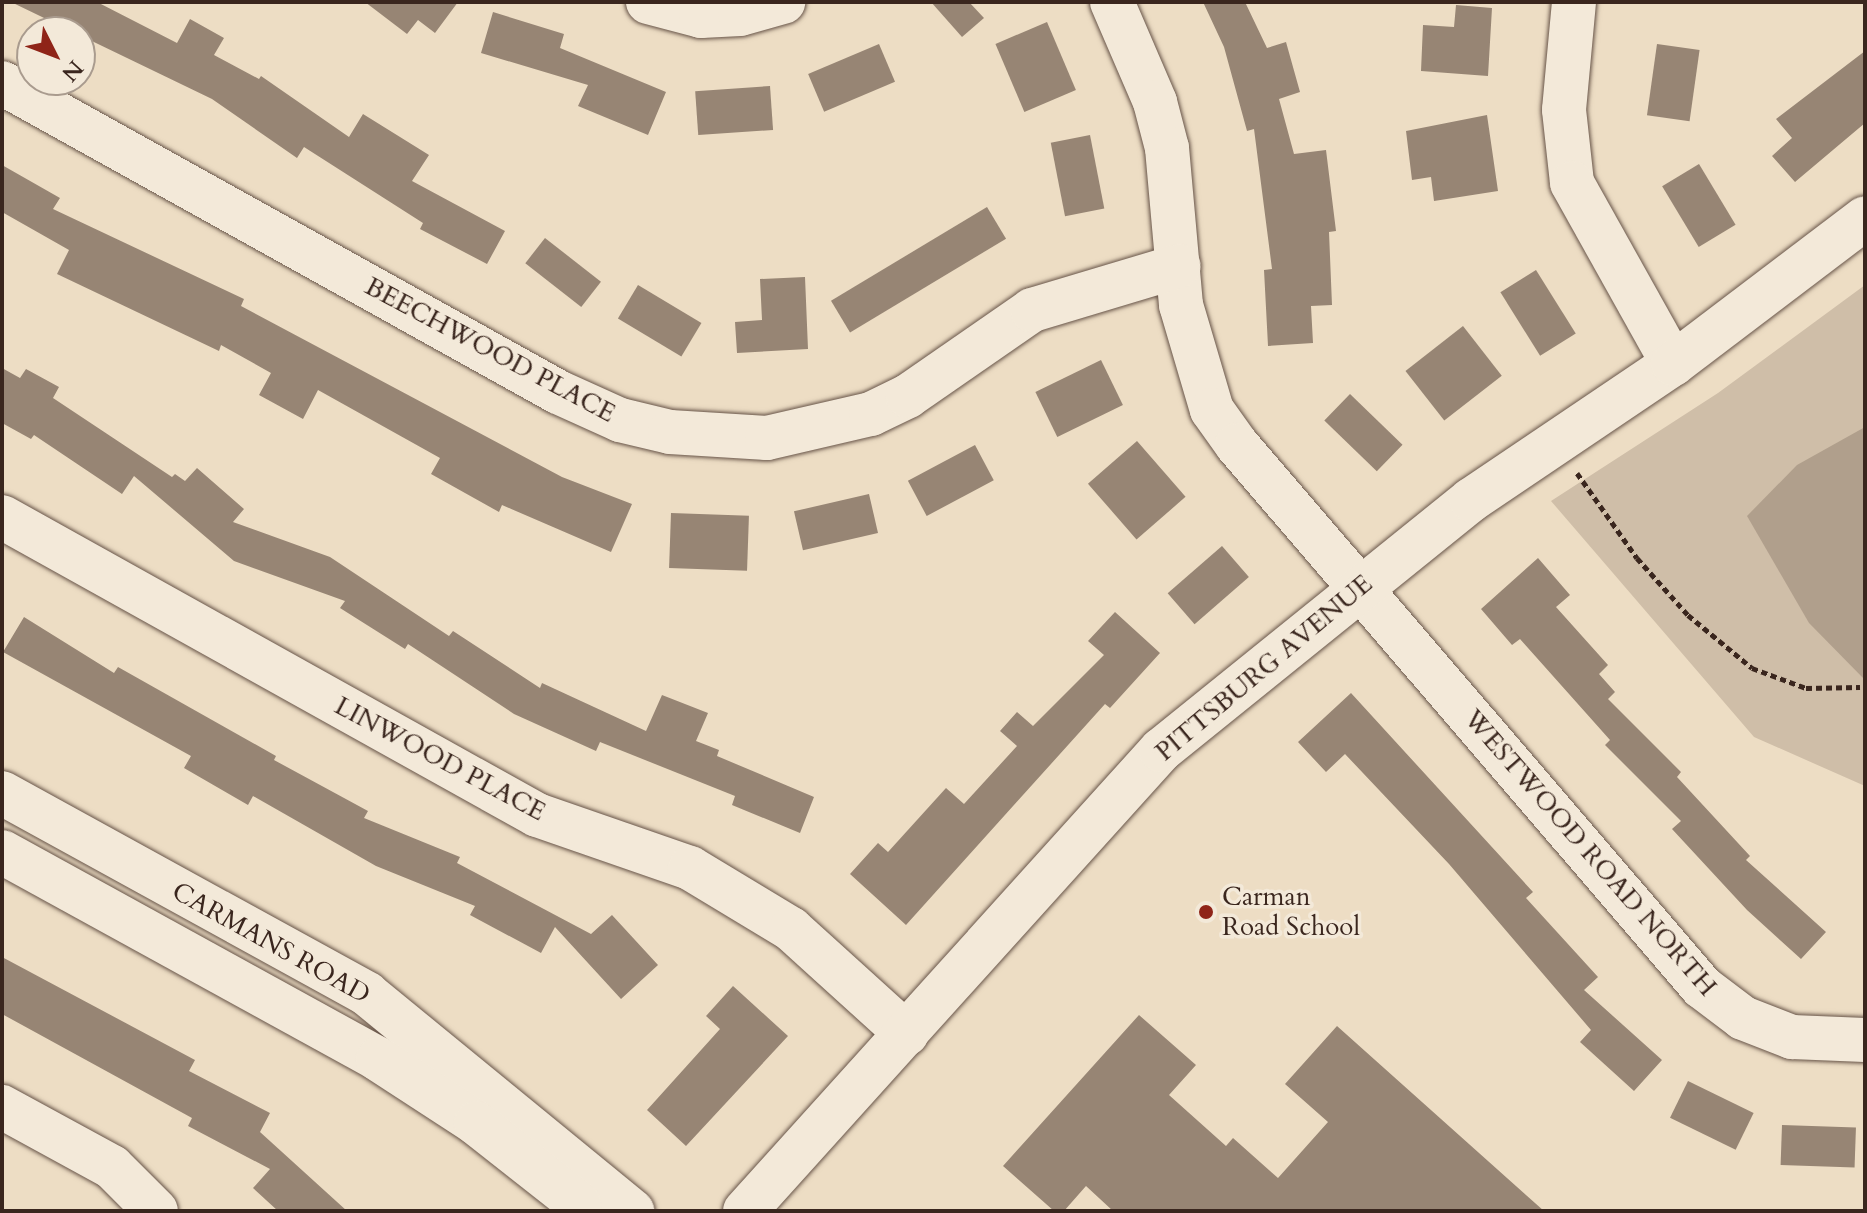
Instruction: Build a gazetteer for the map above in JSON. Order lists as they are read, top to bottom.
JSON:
{
  "streets": {
    "street": [
      "BEECHWOOD PLACE",
      "PITTSBURG AVENUE",
      "LINWOOD PLACE",
      "WESTWOOD ROAD NORTH",
      "CARMANS ROAD"
    ]
  },
  "crossings": [
    ["BEECHWOOD PLACE", "WESTWOOD ROAD NORTH"],
    ["PITTSBURG AVENUE", "LINWOOD PLACE"],
    ["PITTSBURG AVENUE", "WESTWOOD ROAD NORTH"]
  ],
  "places": ["Carman Road School"],
  "north": "bottom right"
}
